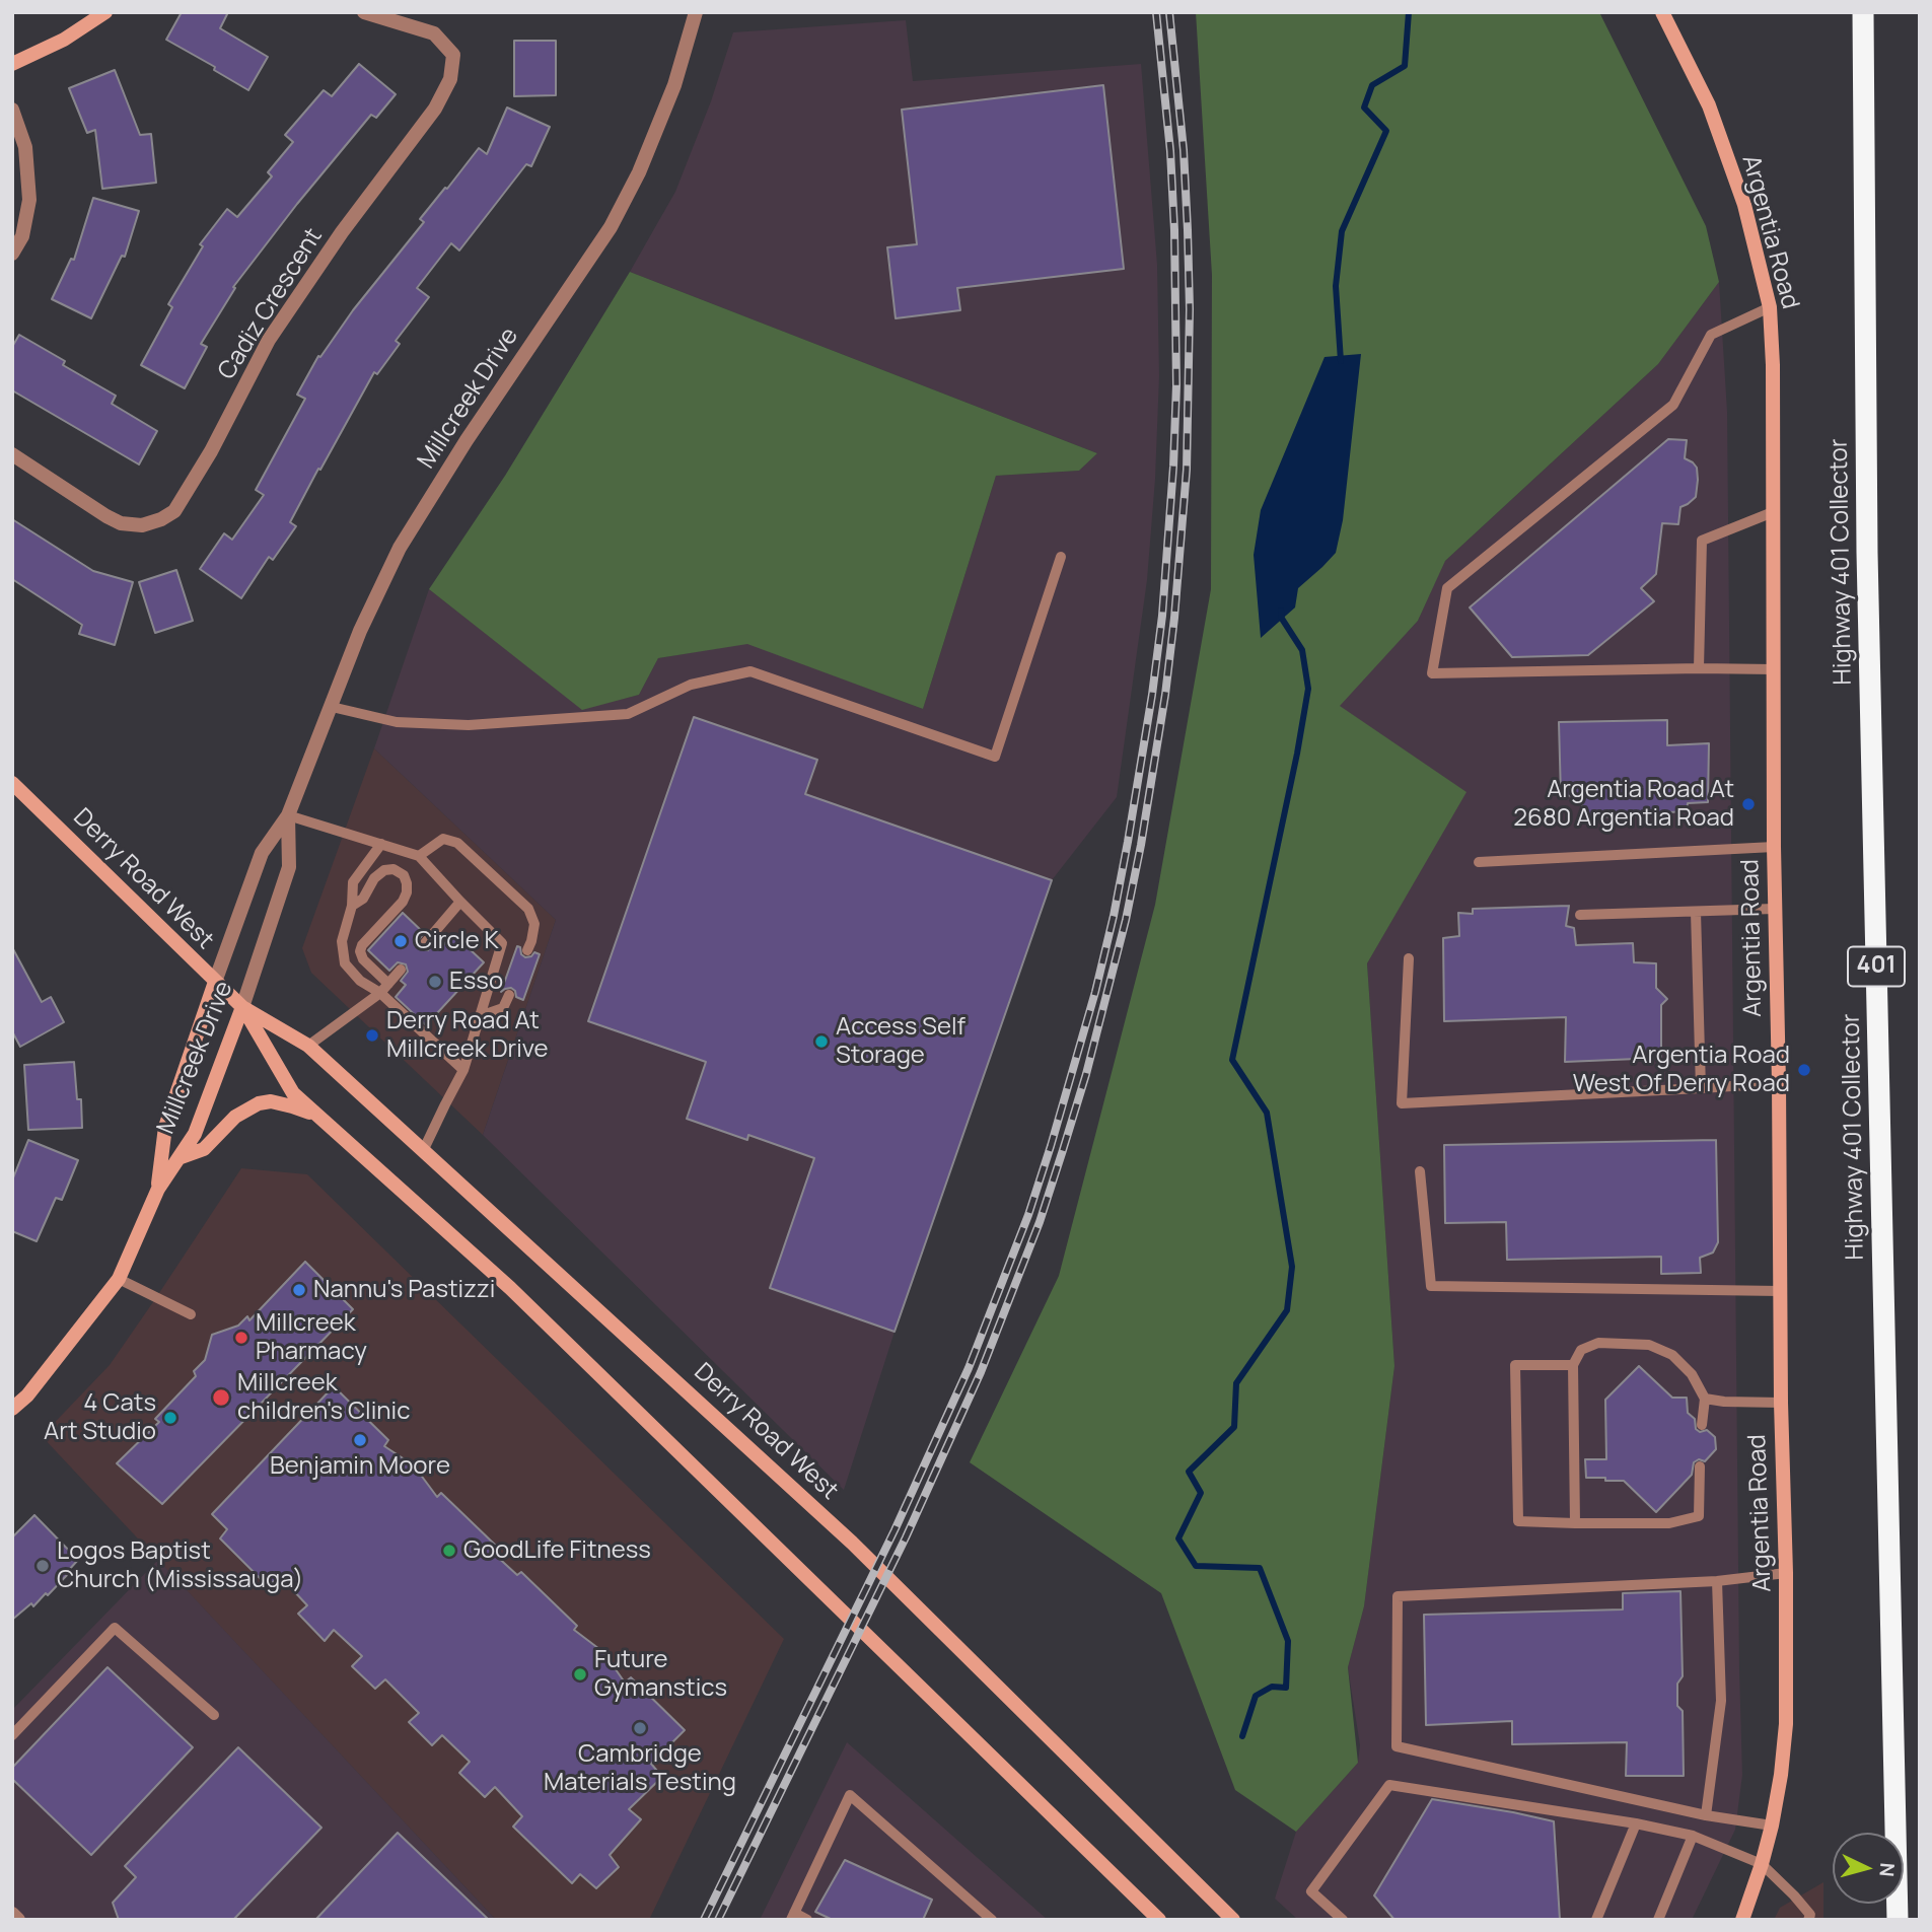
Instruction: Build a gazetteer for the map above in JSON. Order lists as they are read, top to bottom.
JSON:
{
  "streets": {
    "highway": ["Highway 401 Collector", "401"],
    "main road": ["Argentia Road", "Millcreek Drive", "Derry Road West"],
    "street": ["Cadiz Crescent"]
  },
  "crossings": [
    ["Millcreek Drive", "Derry Road West"]
  ],
  "places": [
    "Argentia Road At 2680 Argentia Road",
    "Circle K",
    "Esso",
    "Derry Road At Millcreek Drive",
    "Access Self Storage",
    "Argentia Road West Of Derry Road",
    "Nannu's Pastizzi",
    "Millcreek Pharmacy",
    "Millcreek children's Clinic",
    "4 Cats Art Studio",
    "Benjamin Moore",
    "GoodLife Fitness",
    "Logos Baptist Church (Mississauga)",
    "Future Gymanstics",
    "Cambridge Materials Testing"
  ],
  "north": "right"
}
